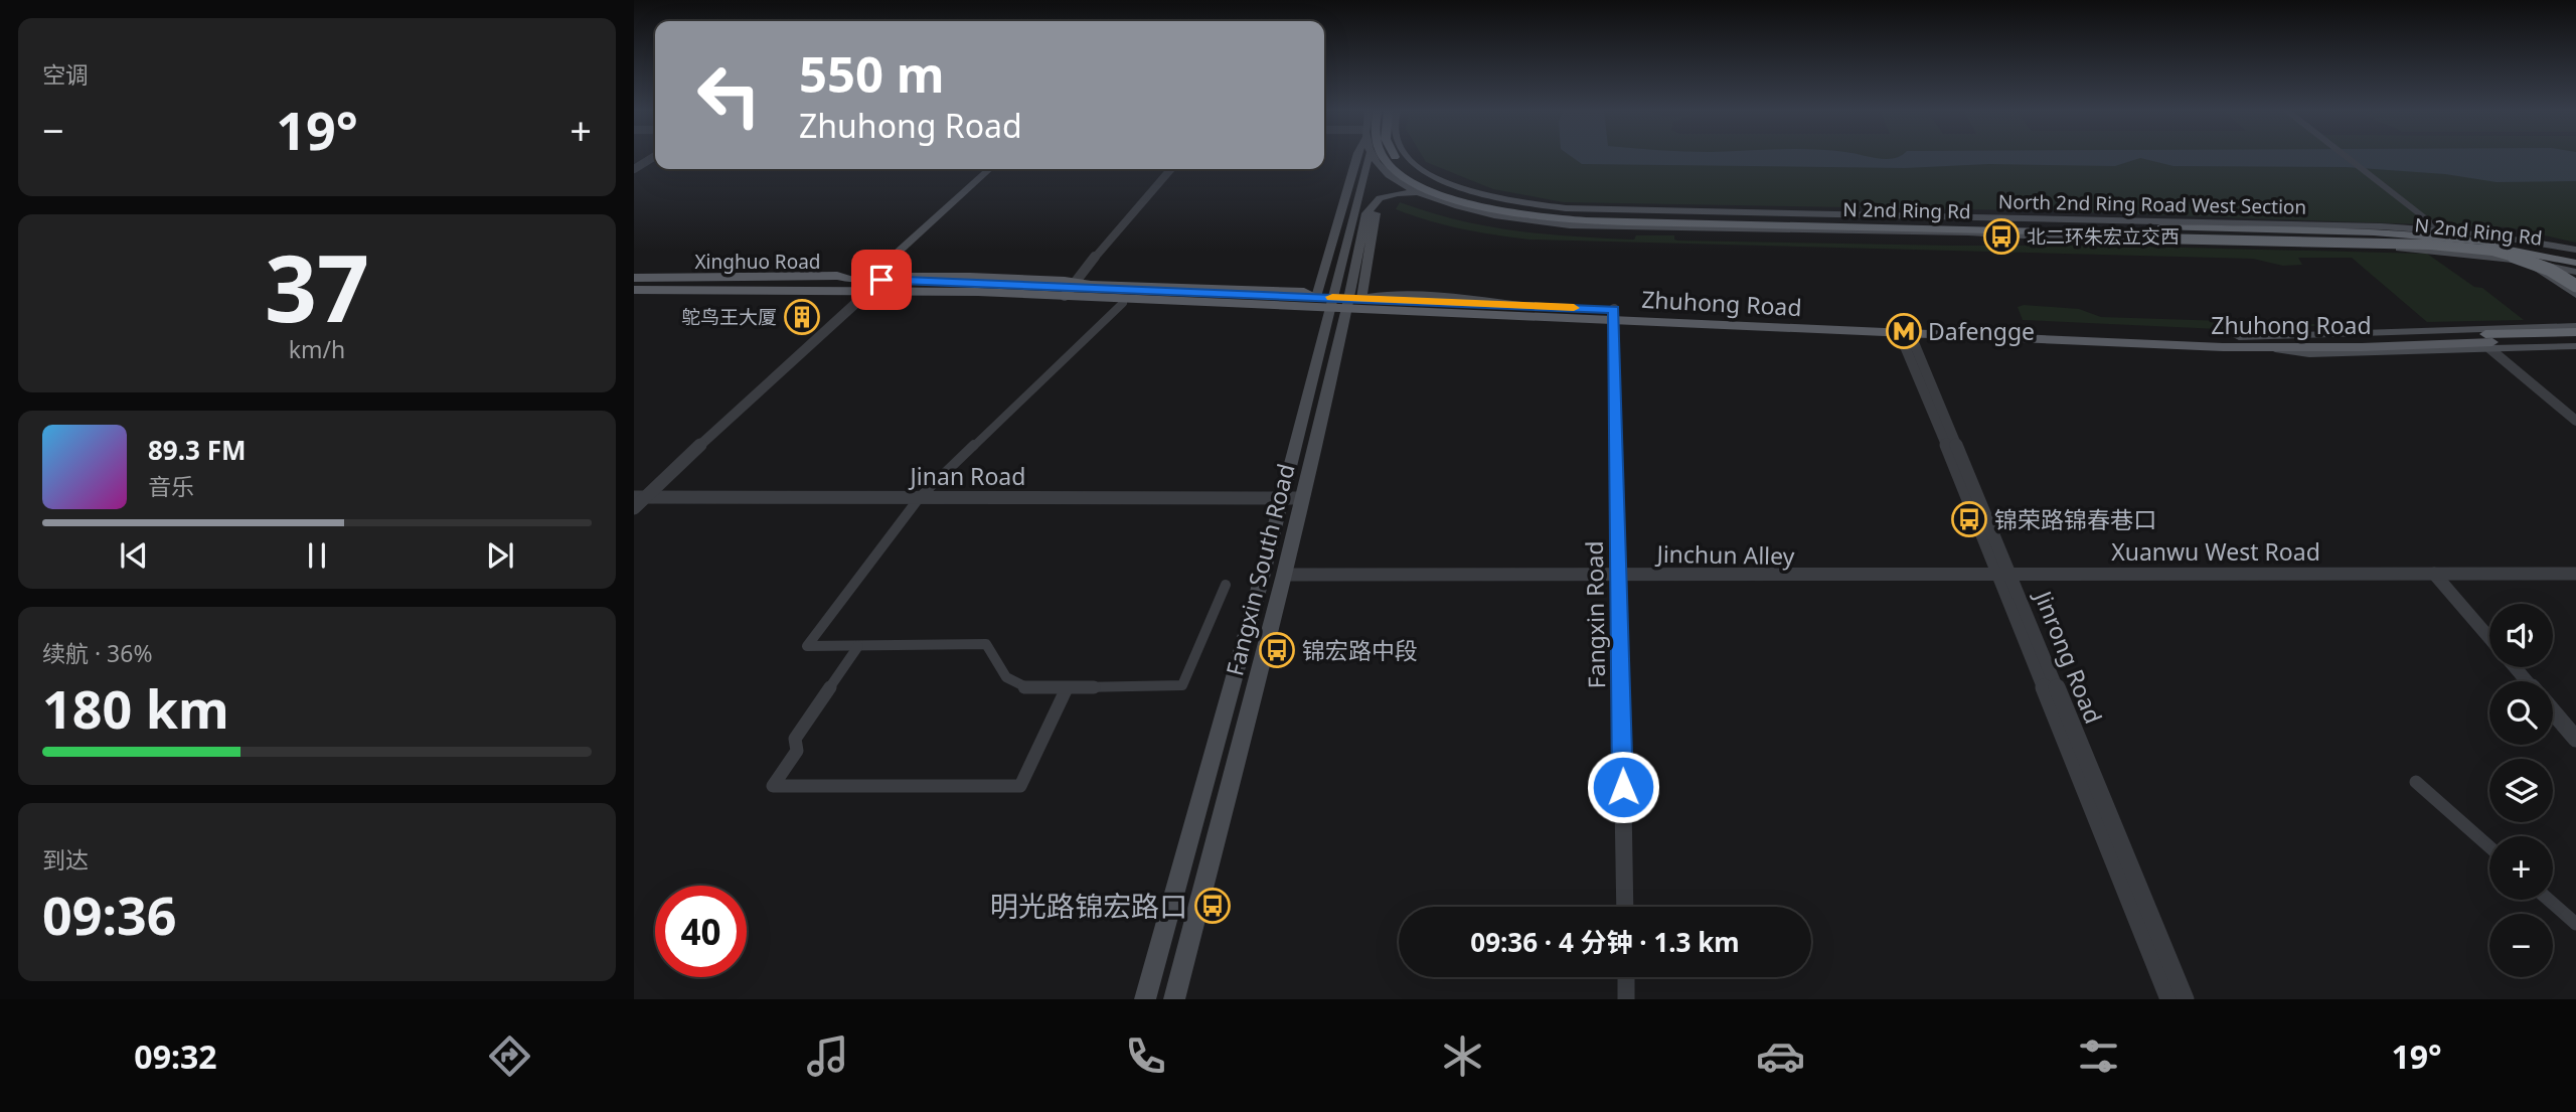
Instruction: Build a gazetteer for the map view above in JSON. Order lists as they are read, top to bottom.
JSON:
{
  "streets": {
    "highway": ["N 2nd Ring Rd"],
    "main road": [
      "North 2nd Ring Road West Section",
      "Xinghuo Road",
      "Zhuhong Road",
      "Fangxin South Road"
    ],
    "street": [
      "Jinan Road",
      "Xuanwu West Road",
      "Jinchun Alley",
      "Fangxin Road",
      "Jinrong Road"
    ]
  },
  "crossings": [
    ["North 2nd Ring Road West Section", "N 2nd Ring Rd"],
    ["North 2nd Ring Road West Section", "Fangxin South Road"],
    ["Xinghuo Road", "Zhuhong Road"],
    ["Zhuhong Road", "Fangxin South Road"],
    ["Zhuhong Road", "Fangxin Road"],
    ["Zhuhong Road", "Jinrong Road"],
    ["Jinan Road", "Fangxin South Road"],
    ["Xuanwu West Road", "Jinchun Alley"],
    ["Xuanwu West Road", "Jinrong Road"],
    ["Jinchun Alley", "Fangxin South Road"],
    ["Jinchun Alley", "Fangxin Road"],
    ["Jinchun Alley", "Jinrong Road"]
  ],
  "places": {
    "bus stop": [
      "北二环朱宏立交西",
      "锦荣路锦春巷口",
      "锦宏路中段",
      "明光路锦宏路口"
    ],
    "building": ["鸵鸟王大厦"],
    "metro station": ["Dafengge"]
  },
  "page": {
    "tile": [
      "空调",
      ["37", "km/h"],
      ["续航 · 36%", "180 km"],
      ["到达", "09:36"]
    ],
    "turn": ["550 m", "Zhuhong Road"],
    "heat": ["−", "19°", "+"],
    "song": ["89.3 FM", "音乐"],
    "map_buttons": ["+", "−"],
    "limit": "40",
    "trip": "09:36 · 4 分钟 · 1.3 km",
    "tabs": ["09:32", "19°"]
  }
}
